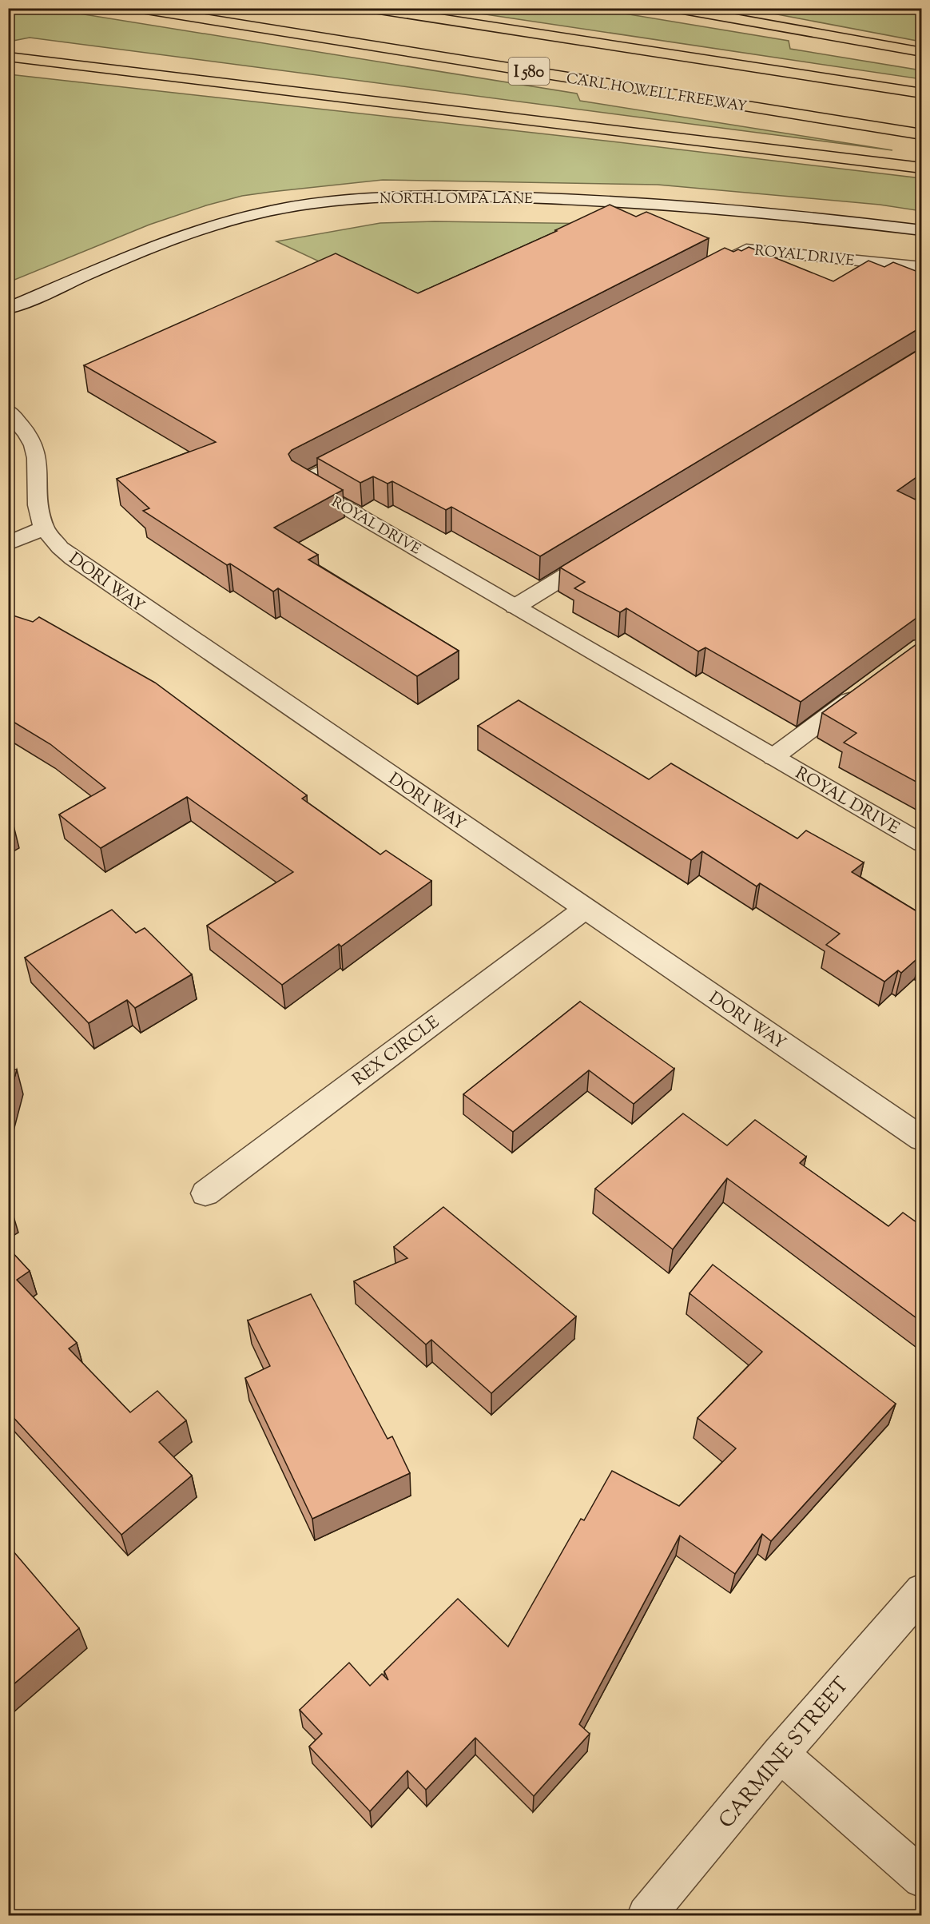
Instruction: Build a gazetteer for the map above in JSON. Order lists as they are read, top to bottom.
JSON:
{
  "streets": {
    "highway": ["I 580", "CARL HOWELL FREEWAY"],
    "street": [
      "NORTH LOMPA LANE",
      "ROYAL DRIVE",
      "DORI WAY",
      "REX CIRCLE",
      "CARMINE STREET"
    ]
  },
  "crossings": [
    ["DORI WAY", "REX CIRCLE"]
  ]
}
